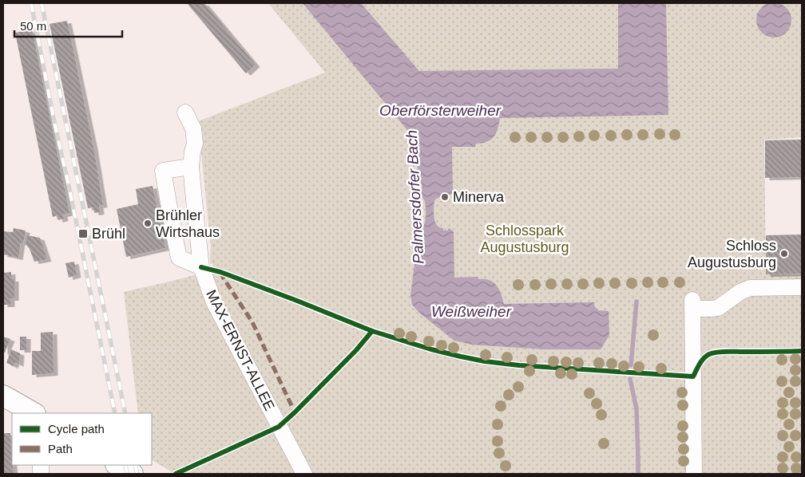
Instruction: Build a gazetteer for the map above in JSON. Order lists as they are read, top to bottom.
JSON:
{
  "streets": {
    "street": ["MAX-ERNST-ALLEE"]
  },
  "water": ["Oberförsterweiher", "Palmersdorfer Bach", "Weißweiher"],
  "parks": ["Schlosspark Augustusburg"],
  "places": {
    "other": ["Minerva", "Brühler Wirtshaus", "Schloss Augustusburg"],
    "transit": ["Brühl"]
  },
  "legend": ["Cycle path", "Path"],
  "scale_bar": "50 m"
}
